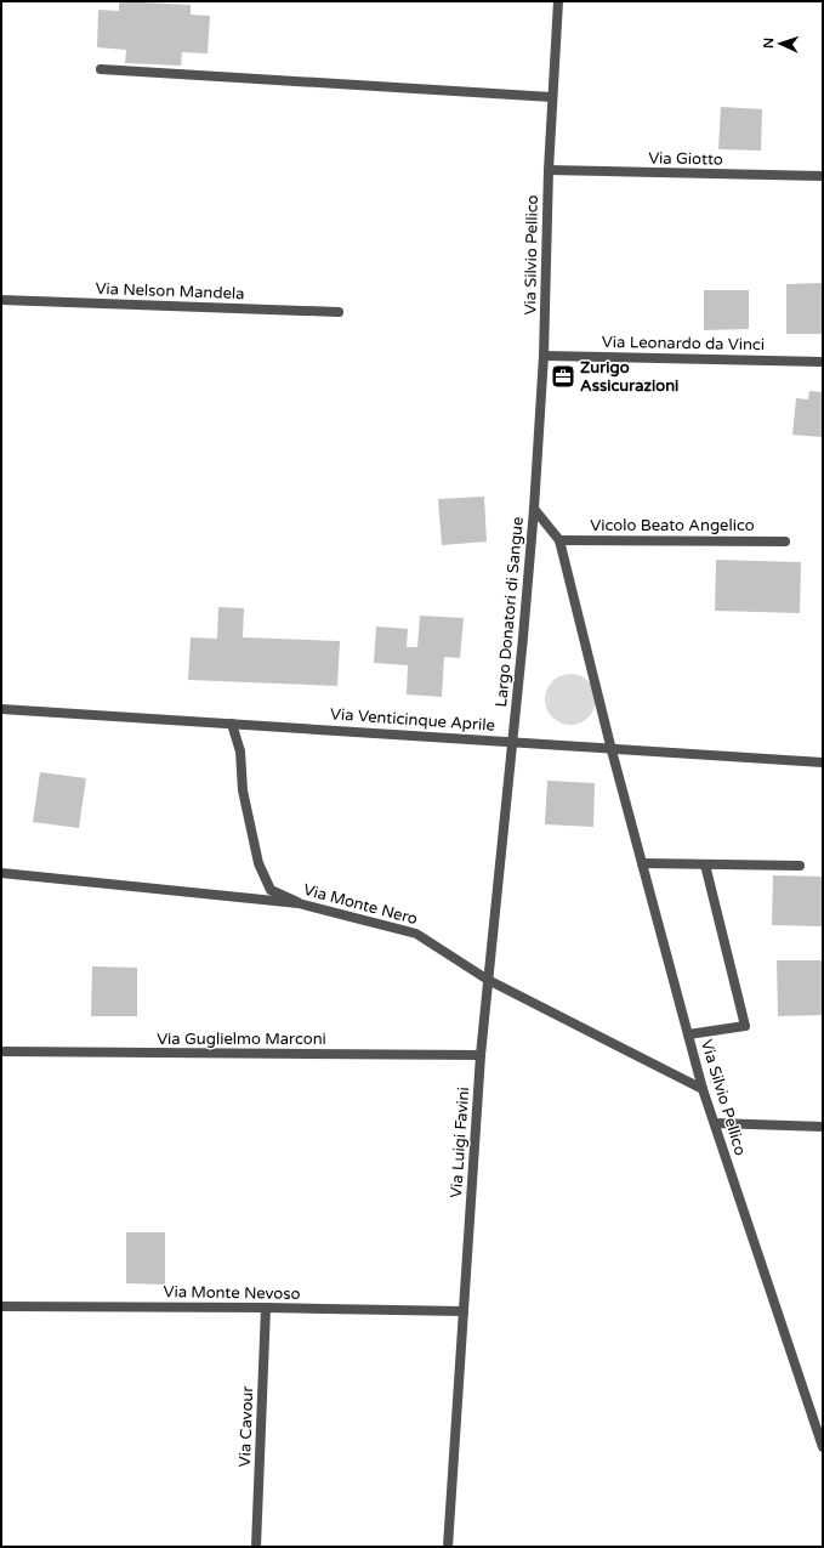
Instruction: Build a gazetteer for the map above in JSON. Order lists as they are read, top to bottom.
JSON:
{
  "streets": {
    "street": [
      "Via Giotto",
      "Via Silvio Pellico",
      "Via Nelson Mandela",
      "Via Leonardo da Vinci",
      "Vicolo Beato Angelico",
      "Largo Donatori di Sangue",
      "Via Venticinque Aprile",
      "Via Monte Nero",
      "Via Guglielmo Marconi",
      "Via Luigi Favini",
      "Via Monte Nevoso",
      "Via Cavour"
    ]
  },
  "crossings": [
    ["Via Giotto", "Via Silvio Pellico"],
    ["Via Silvio Pellico", "Via Leonardo da Vinci"],
    ["Via Silvio Pellico", "Largo Donatori di Sangue"],
    ["Via Silvio Pellico", "Via Venticinque Aprile"],
    ["Via Silvio Pellico", "Via Monte Nero"],
    ["Vicolo Beato Angelico", "Largo Donatori di Sangue"],
    ["Largo Donatori di Sangue", "Via Venticinque Aprile"],
    ["Largo Donatori di Sangue", "Via Luigi Favini"],
    ["Via Venticinque Aprile", "Via Luigi Favini"],
    ["Via Monte Nero", "Via Luigi Favini"],
    ["Via Guglielmo Marconi", "Via Luigi Favini"],
    ["Via Luigi Favini", "Via Monte Nevoso"],
    ["Via Monte Nevoso", "Via Cavour"]
  ],
  "places": {
    "office": ["Zurigo Assicurazioni"]
  },
  "north": "left"
}
